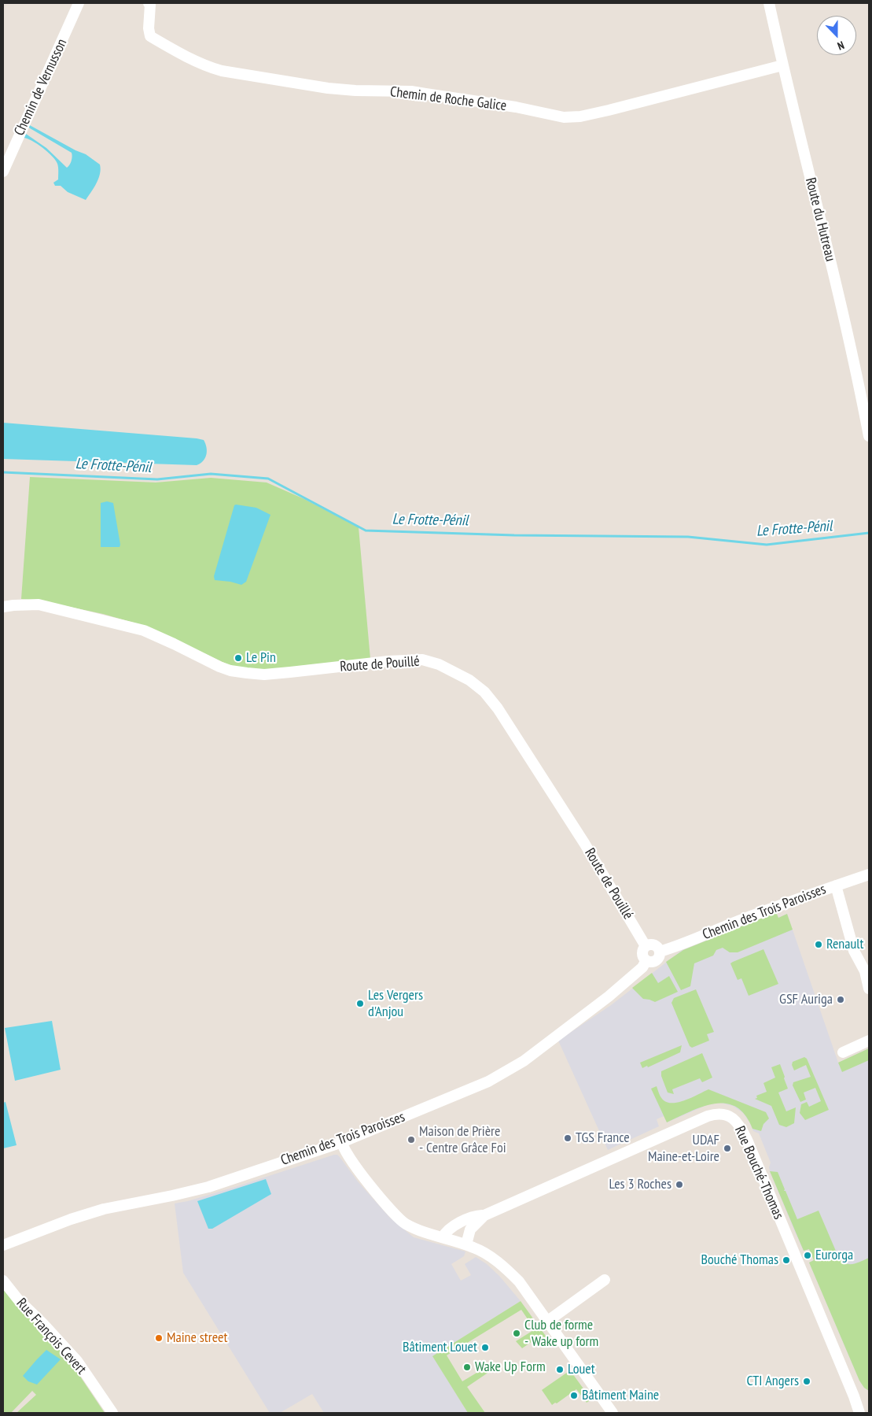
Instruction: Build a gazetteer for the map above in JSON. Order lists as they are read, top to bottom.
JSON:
{
  "streets": {
    "street": [
      "Chemin de Vernusson",
      "Chemin de Roche Galice",
      "Route du Hutreau",
      "Route de Pouillé",
      "Chemin des Trois Paroisses",
      "Rue Bouché-Thomas",
      "Rue François Cevert"
    ]
  },
  "crossings": [
    ["Chemin de Roche Galice", "Route du Hutreau"],
    ["Route de Pouillé", "Chemin des Trois Paroisses"]
  ],
  "water": ["Le Frotte-Pénil"],
  "places": [
    "Le Pin",
    "Renault",
    "GSF Auriga",
    "Les Vergers d'Anjou",
    "TGS France",
    "Maison de Prière - Centre Grâce Foi",
    "UDAF Maine-et-Loire",
    "Les 3 Roches",
    "Eurorga",
    "Bouché Thomas",
    "Club de forme - Wake up form",
    "Maine street",
    "Bâtiment Louet",
    "Wake Up Form",
    "Louet",
    "CTI Angers",
    "Bâtiment Maine"
  ],
  "north": "bottom"
}
